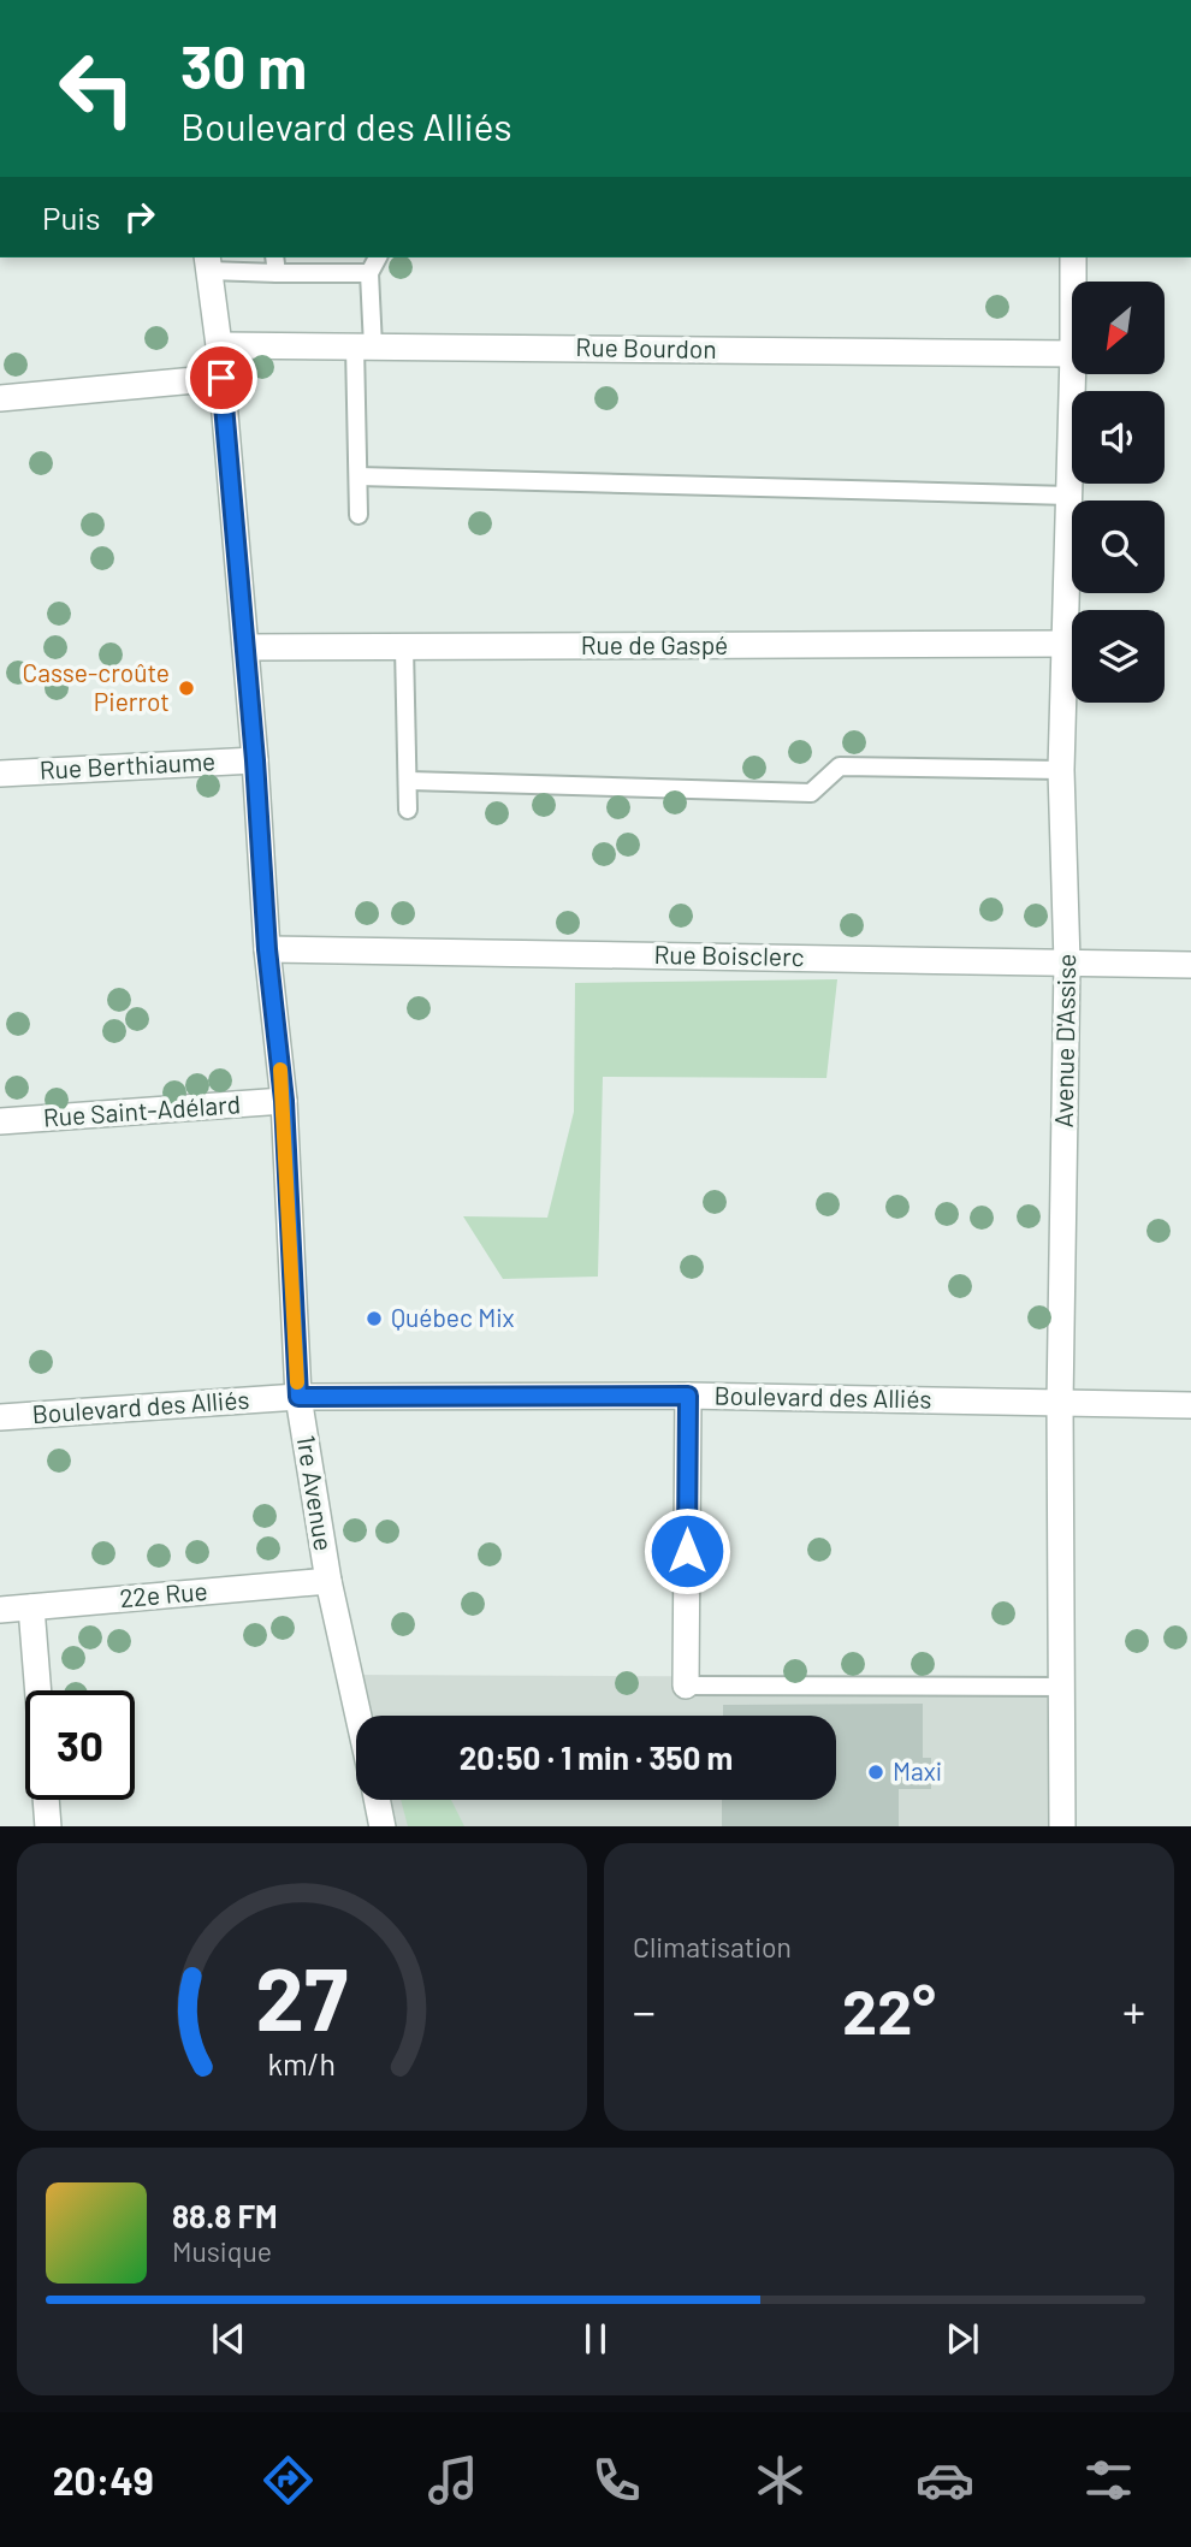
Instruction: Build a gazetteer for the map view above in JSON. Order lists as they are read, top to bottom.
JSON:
{
  "streets": {
    "street": [
      "Rue Bourdon",
      "Rue de Gaspé",
      "Rue Berthiaume",
      "Rue Boisclerc",
      "Avenue D'Assise",
      "Rue Saint-Adélard",
      "Boulevard des Alliés",
      "1re Avenue",
      "22e Rue"
    ]
  },
  "crossings": [
    ["Rue Bourdon", "1re Avenue"],
    ["Rue de Gaspé", "Avenue D'Assise"],
    ["Rue de Gaspé", "1re Avenue"],
    ["Rue Berthiaume", "1re Avenue"],
    ["Rue Boisclerc", "Avenue D'Assise"],
    ["Rue Boisclerc", "1re Avenue"],
    ["Avenue D'Assise", "Boulevard des Alliés"],
    ["Rue Saint-Adélard", "1re Avenue"],
    ["Boulevard des Alliés", "1re Avenue"],
    ["1re Avenue", "22e Rue"]
  ],
  "places": ["Casse-croûte Pierrot", "Québec Mix", "Maxi"],
  "north": "bottom left",
  "page": {
    "turn": ["30 m", "Boulevard des Alliés"],
    "then": "Puis",
    "limit": "30",
    "trip": "20:50 · 1 min · 350 m",
    "tile": "Climatisation",
    "heat": ["−", "22°", "+"],
    "song": ["88.8 FM", "Musique"],
    "tabs": "20:49",
    "gauge": ["27", "km/h"]
  }
}
